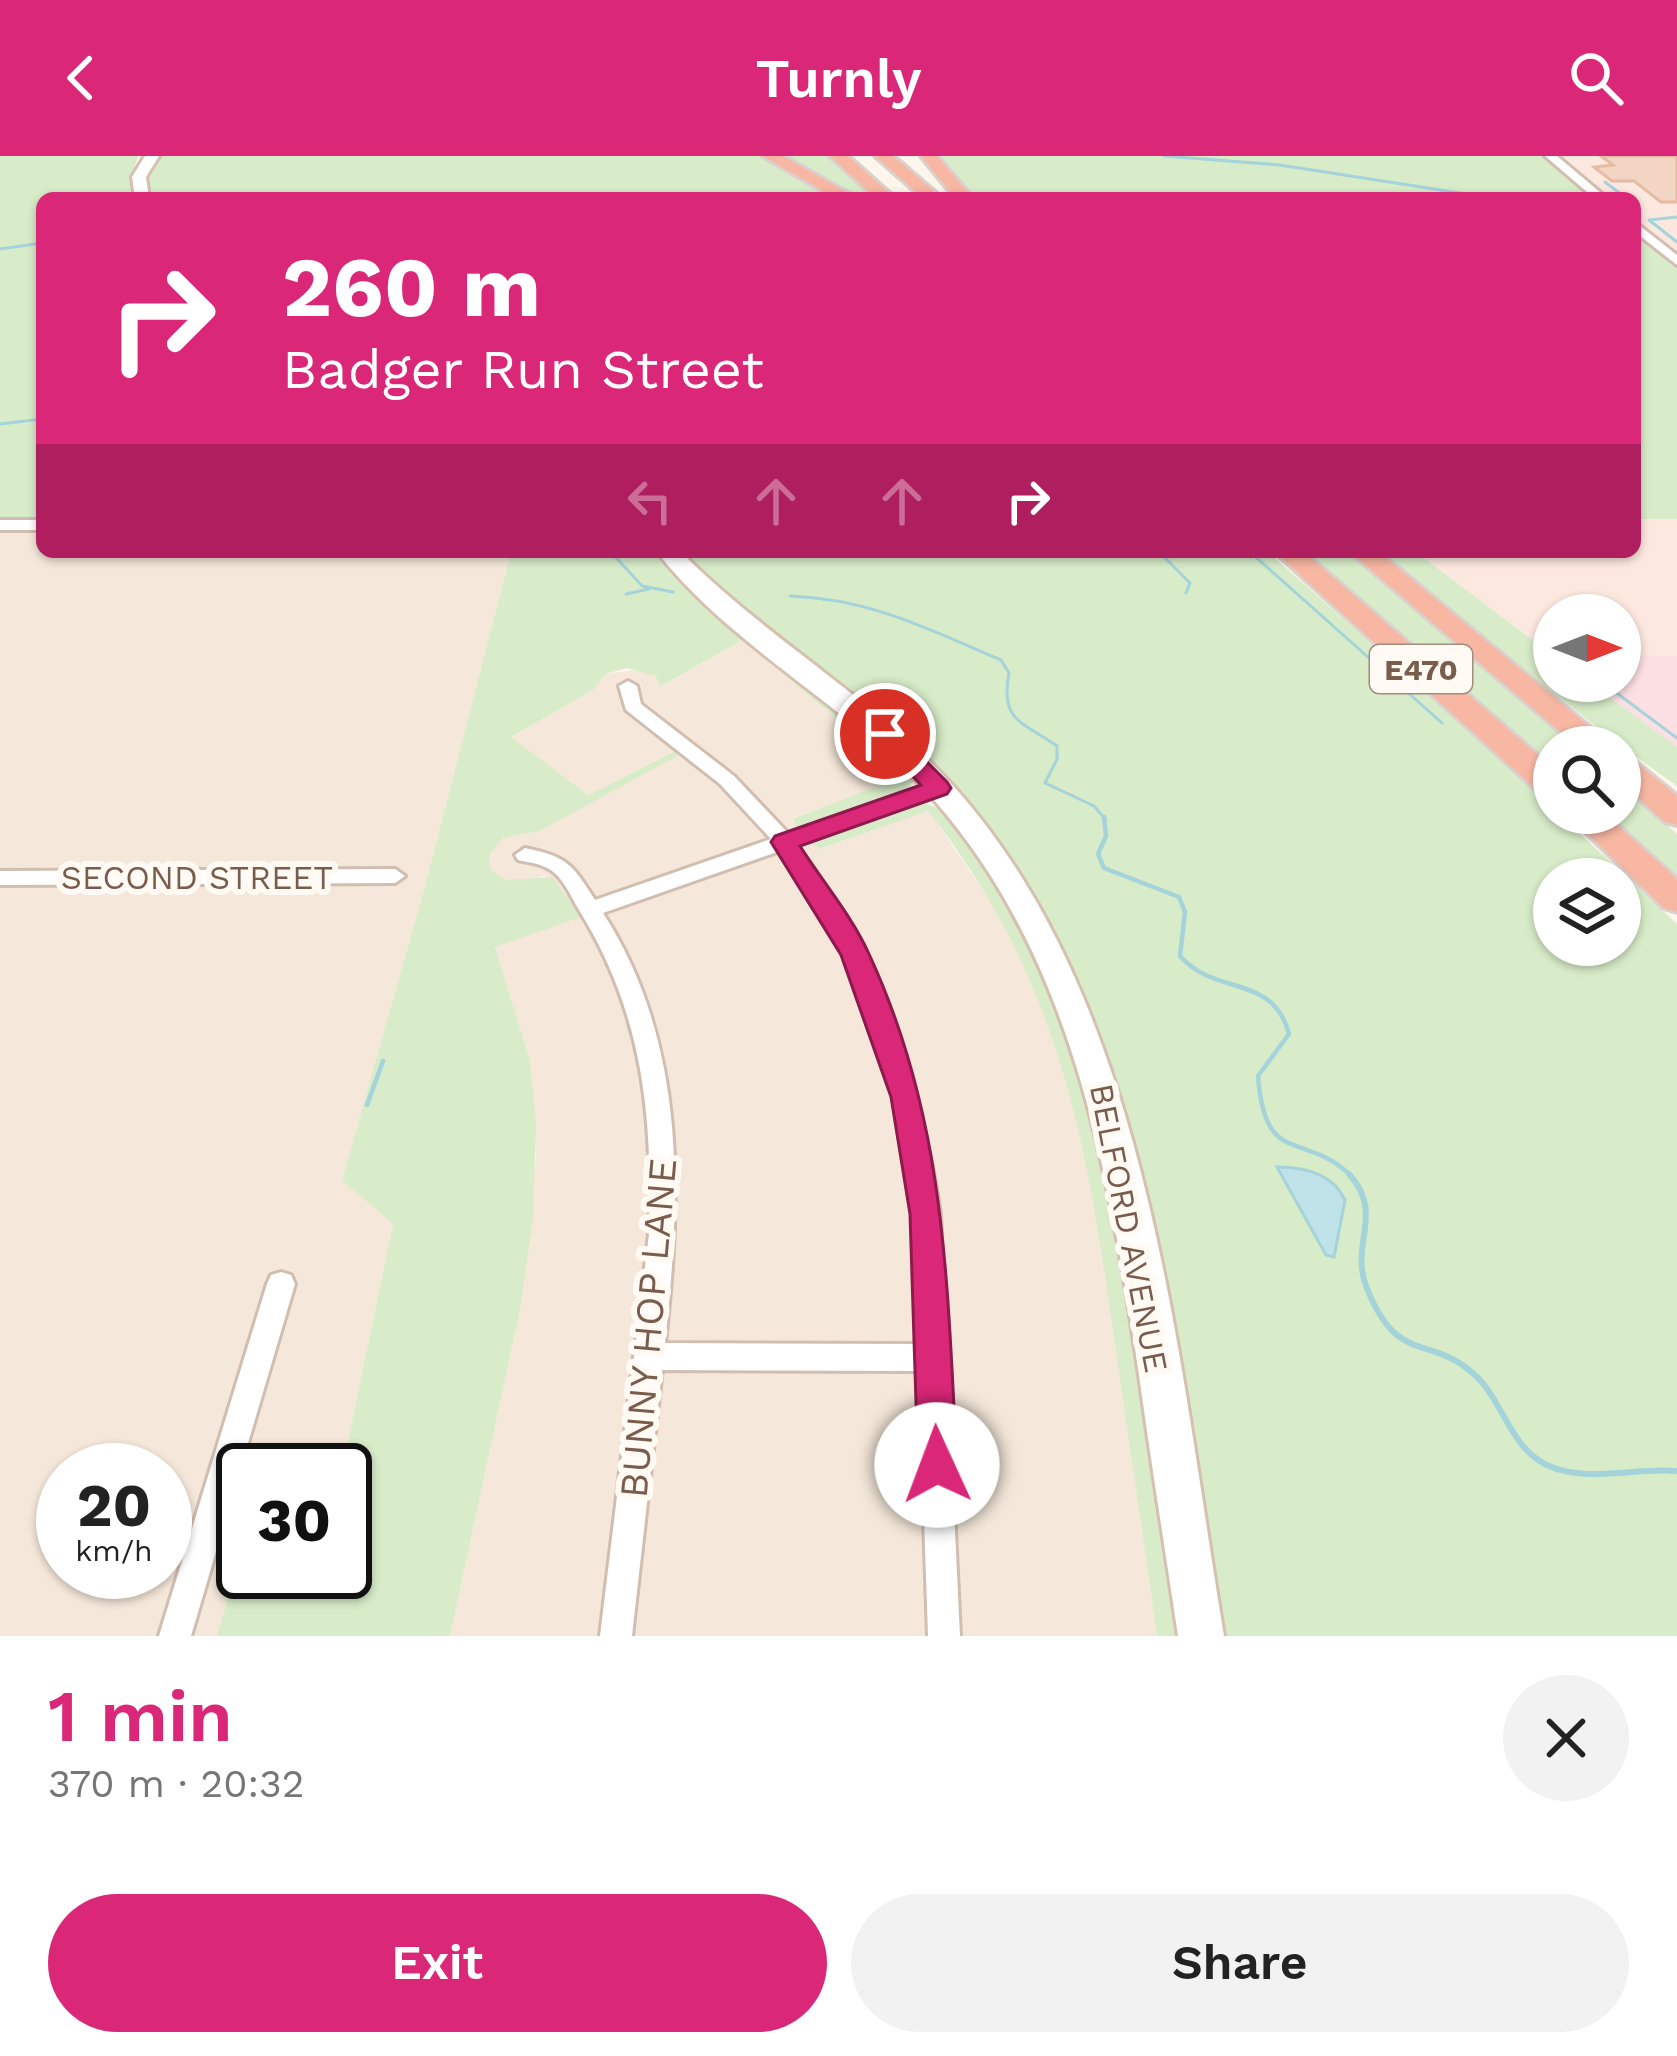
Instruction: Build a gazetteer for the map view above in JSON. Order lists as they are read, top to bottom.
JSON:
{
  "streets": {
    "highway": ["E470"],
    "main road": ["BELFORD AVENUE"],
    "street": ["SECOND STREET", "BUNNY HOP LANE"]
  },
  "north": "right",
  "page": {
    "header": "Turnly",
    "turn": ["260 m", "Badger Run Street"],
    "speed": "20 km/h",
    "limit": "30",
    "heading": ["1 min", "370 m · 20:32"],
    "buttons": ["Exit", "Share"]
  }
}
